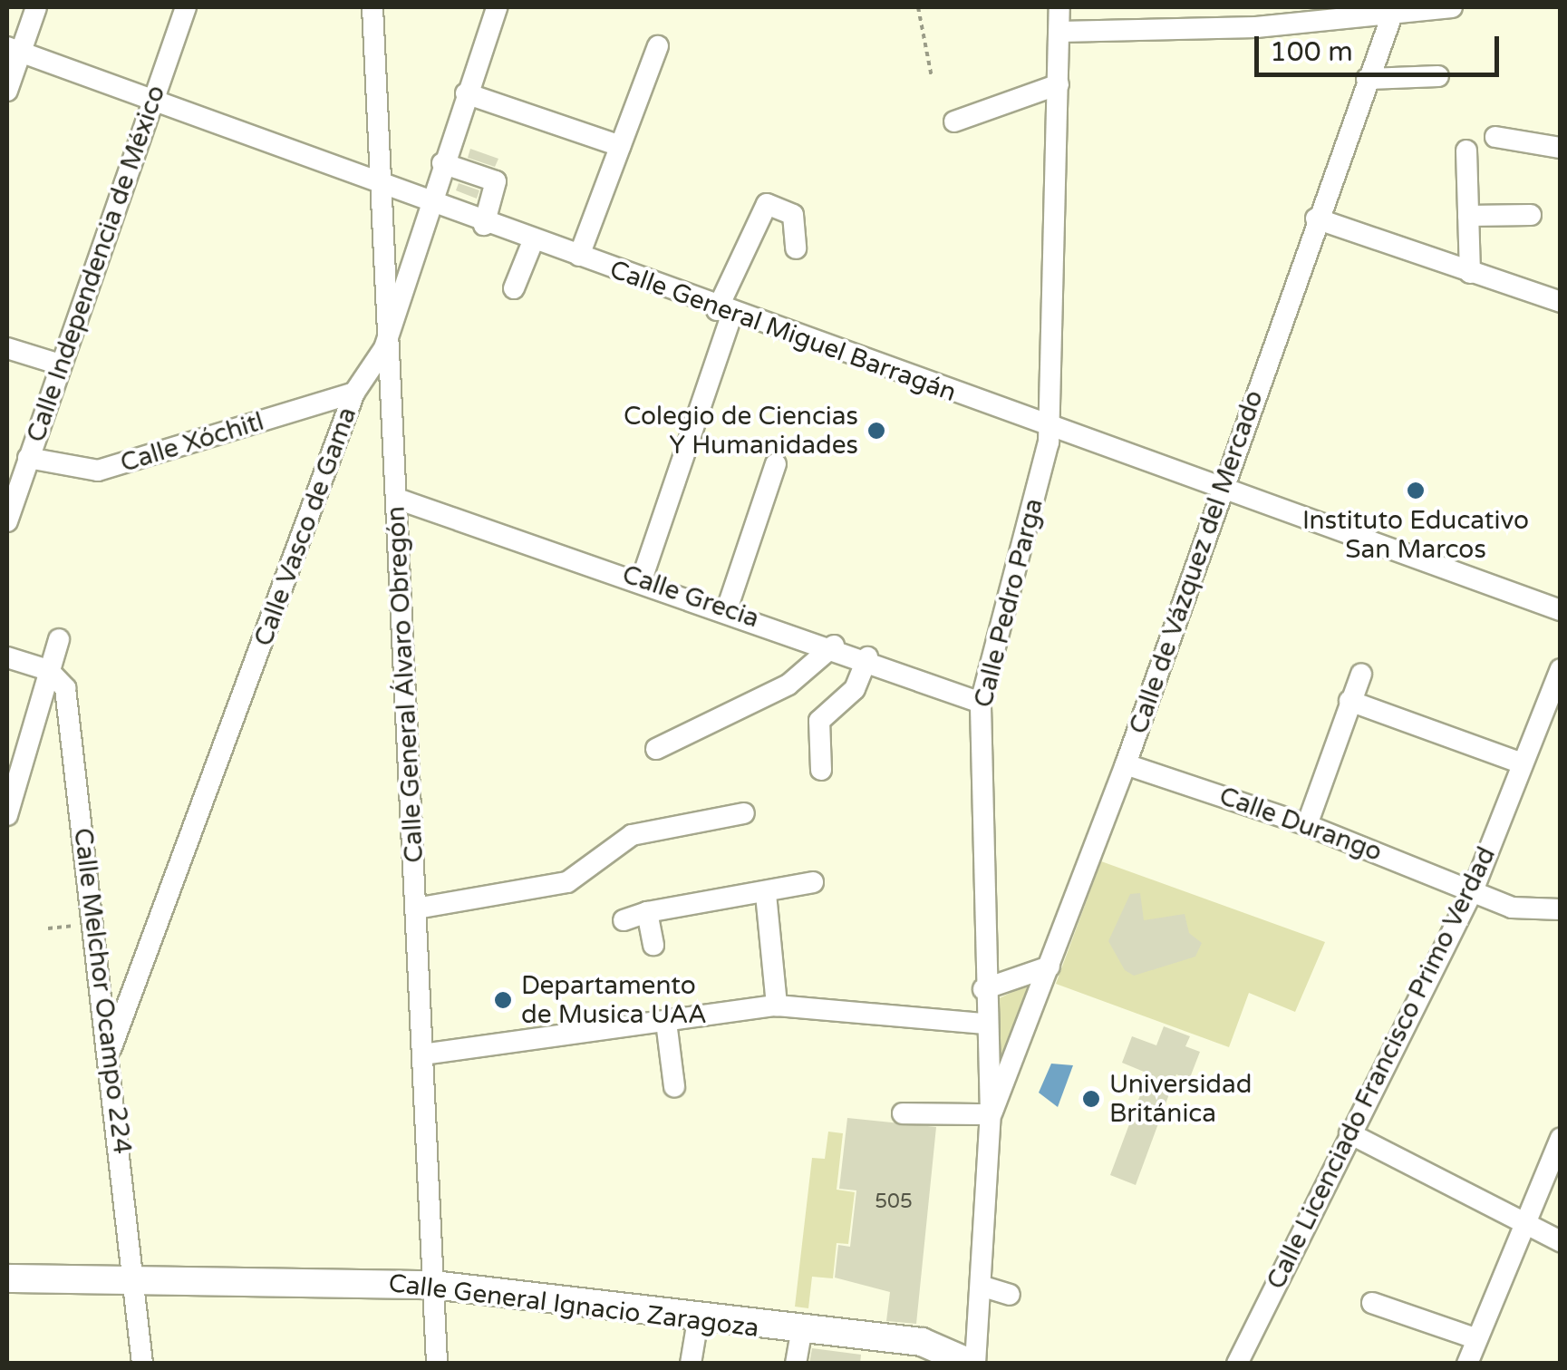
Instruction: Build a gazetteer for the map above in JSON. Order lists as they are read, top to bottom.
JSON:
{
  "streets": {
    "main road": ["Calle General Ignacio Zaragoza"],
    "street": [
      "Calle Independencia de México",
      "Calle General Miguel Barragán",
      "Calle Xóchitl",
      "Calle Vasco de Gama",
      "Calle de Vázquez del Mercado",
      "Calle Grecia",
      "Calle Pedro Parga",
      "Calle General Álvaro Obregón",
      "Calle Durango",
      "Calle Melchor Ocampo 224",
      "Calle Licenciado Francisco Primo Verdad"
    ]
  },
  "crossings": [
    ["Calle Independencia de México", "Calle General Miguel Barragán"],
    ["Calle Independencia de México", "Calle Xóchitl"],
    ["Calle General Miguel Barragán", "Calle Vasco de Gama"],
    ["Calle General Miguel Barragán", "Calle de Vázquez del Mercado"],
    ["Calle General Miguel Barragán", "Calle Pedro Parga"],
    ["Calle General Miguel Barragán", "Calle General Álvaro Obregón"],
    ["Calle Xóchitl", "Calle Vasco de Gama"],
    ["Calle Vasco de Gama", "Calle General Álvaro Obregón"],
    ["Calle Vasco de Gama", "Calle Melchor Ocampo 224"],
    ["Calle de Vázquez del Mercado", "Calle Pedro Parga"],
    ["Calle de Vázquez del Mercado", "Calle Durango"],
    ["Calle Grecia", "Calle Pedro Parga"],
    ["Calle Grecia", "Calle General Álvaro Obregón"],
    ["Calle Pedro Parga", "Calle General Ignacio Zaragoza"],
    ["Calle General Álvaro Obregón", "Calle General Ignacio Zaragoza"],
    ["Calle Durango", "Calle Licenciado Francisco Primo Verdad"],
    ["Calle Melchor Ocampo 224", "Calle General Ignacio Zaragoza"]
  ],
  "places": [
    "Colegio de Ciencias Y Humanidades",
    "Instituto Educativo San Marcos",
    "Departamento de Musica UAA",
    "Universidad Británica"
  ],
  "house_numbers": ["505"],
  "scale_bar": "100 m"
}
